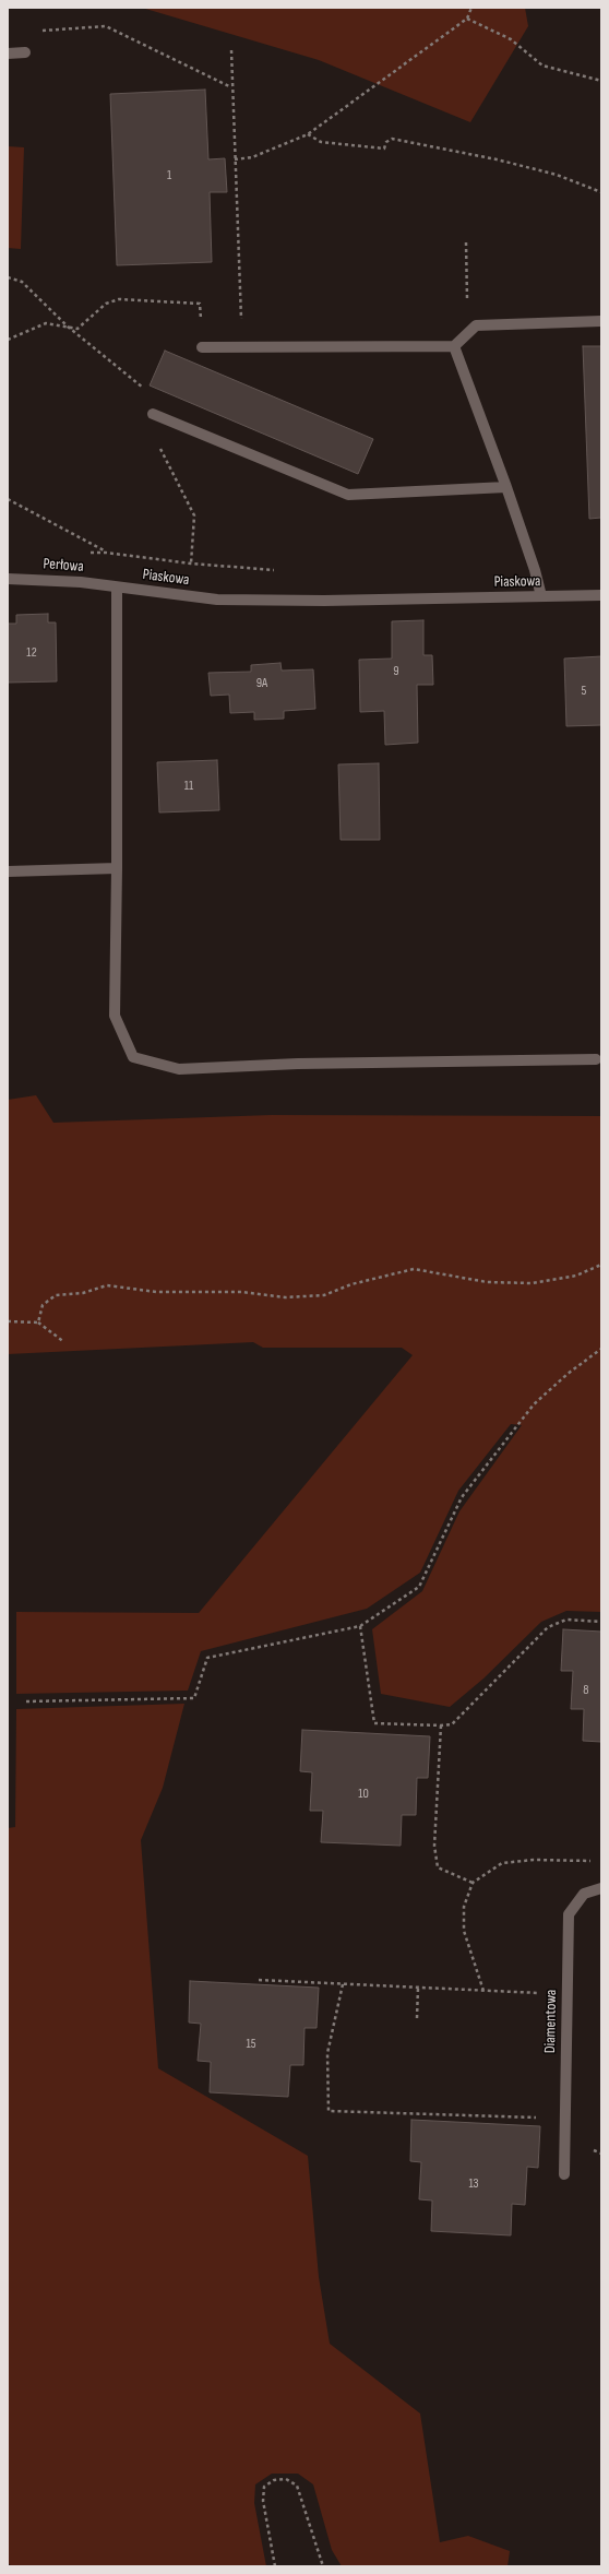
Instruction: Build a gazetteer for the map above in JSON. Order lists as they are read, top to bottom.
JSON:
{
  "streets": {
    "street": ["Perłowa", "Piaskowa", "Diamentowa"]
  },
  "crossings": [
    ["Perłowa", "Piaskowa"]
  ],
  "house_numbers": [
    "1",
    "12",
    "9",
    "9A",
    "5",
    "11",
    "8",
    "10",
    "15",
    "13"
  ]
}
